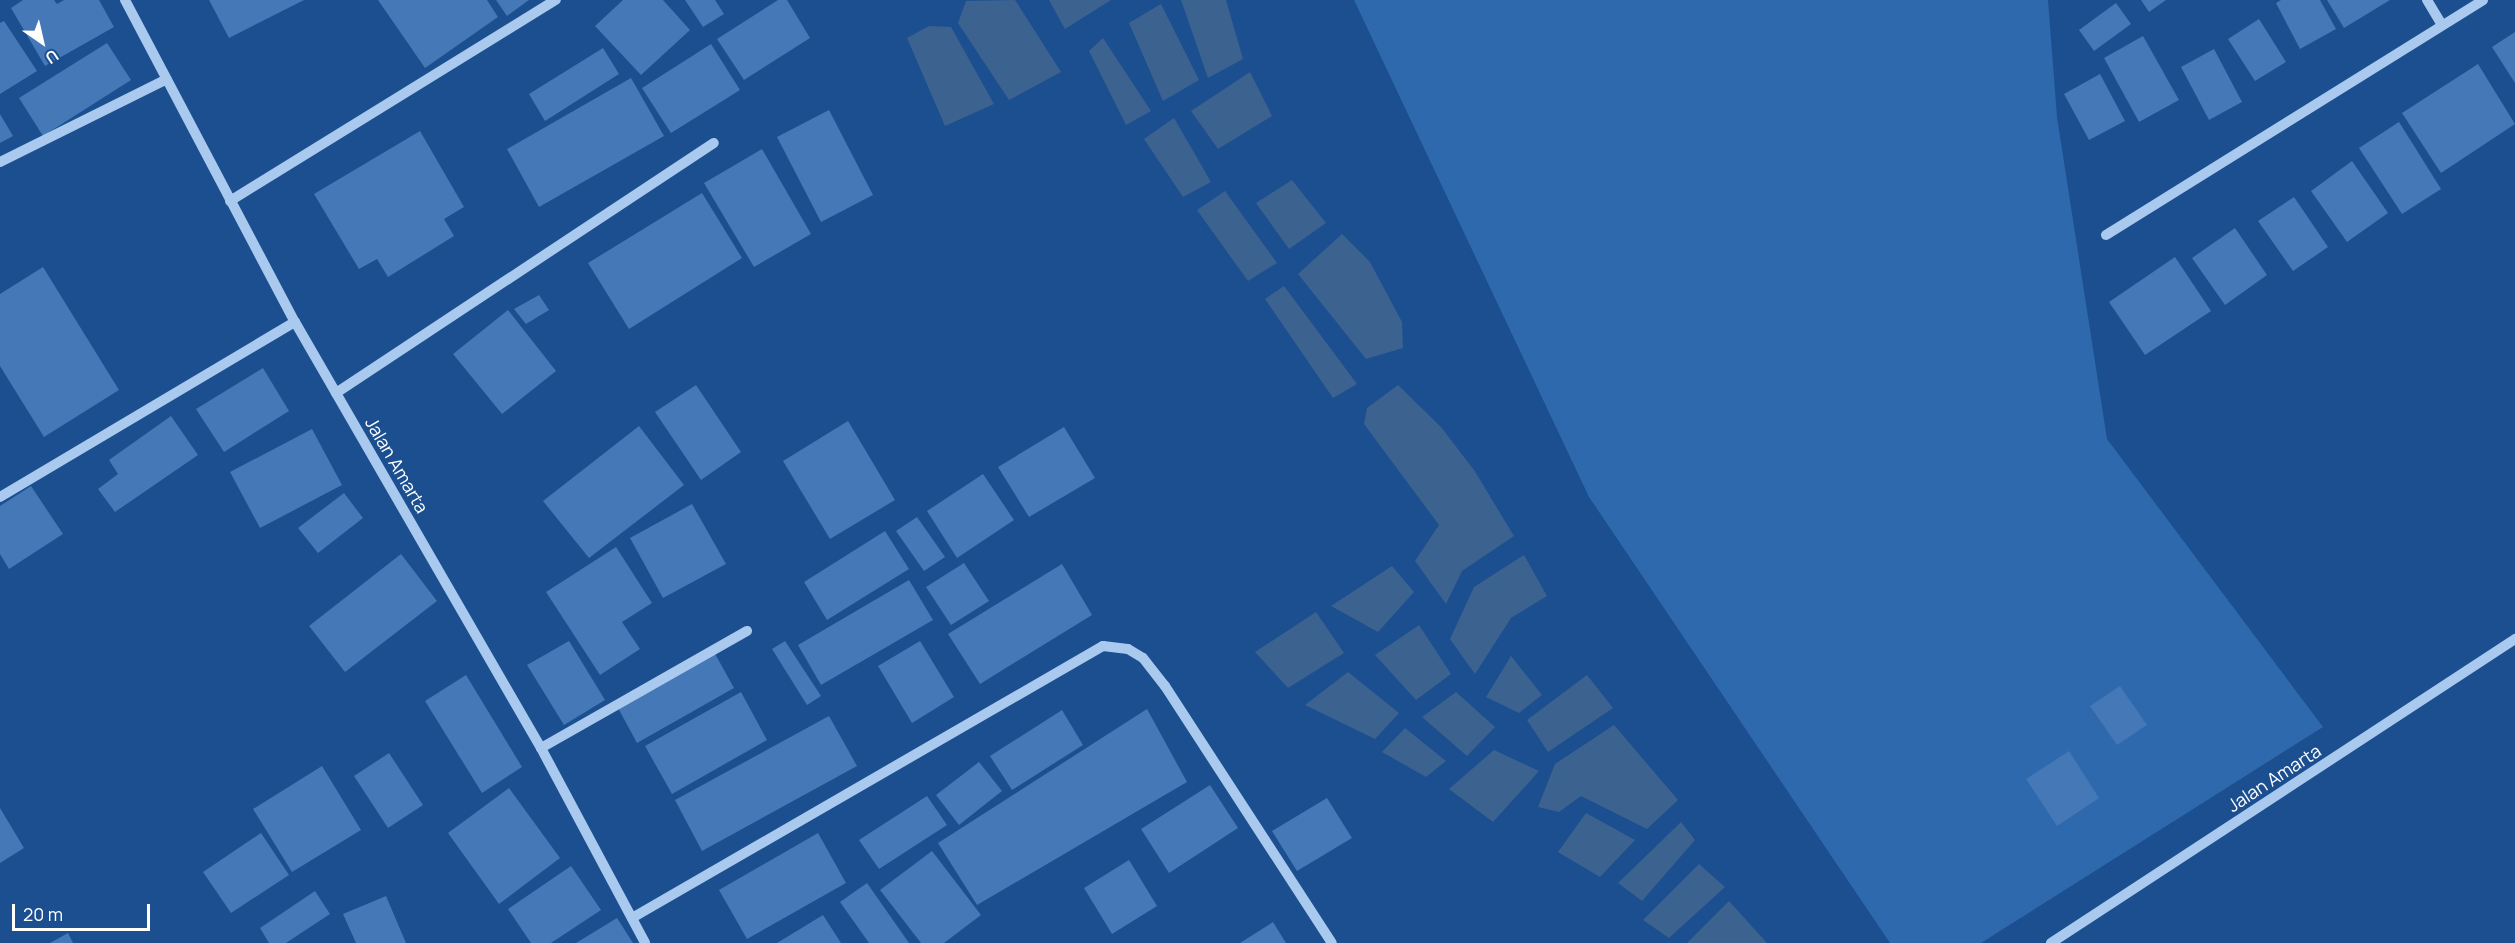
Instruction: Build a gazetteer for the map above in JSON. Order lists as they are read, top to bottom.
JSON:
{
  "streets": {
    "street": ["Jalan Amarta"]
  },
  "scale_bar": "20 m",
  "north": "bottom right"
}
